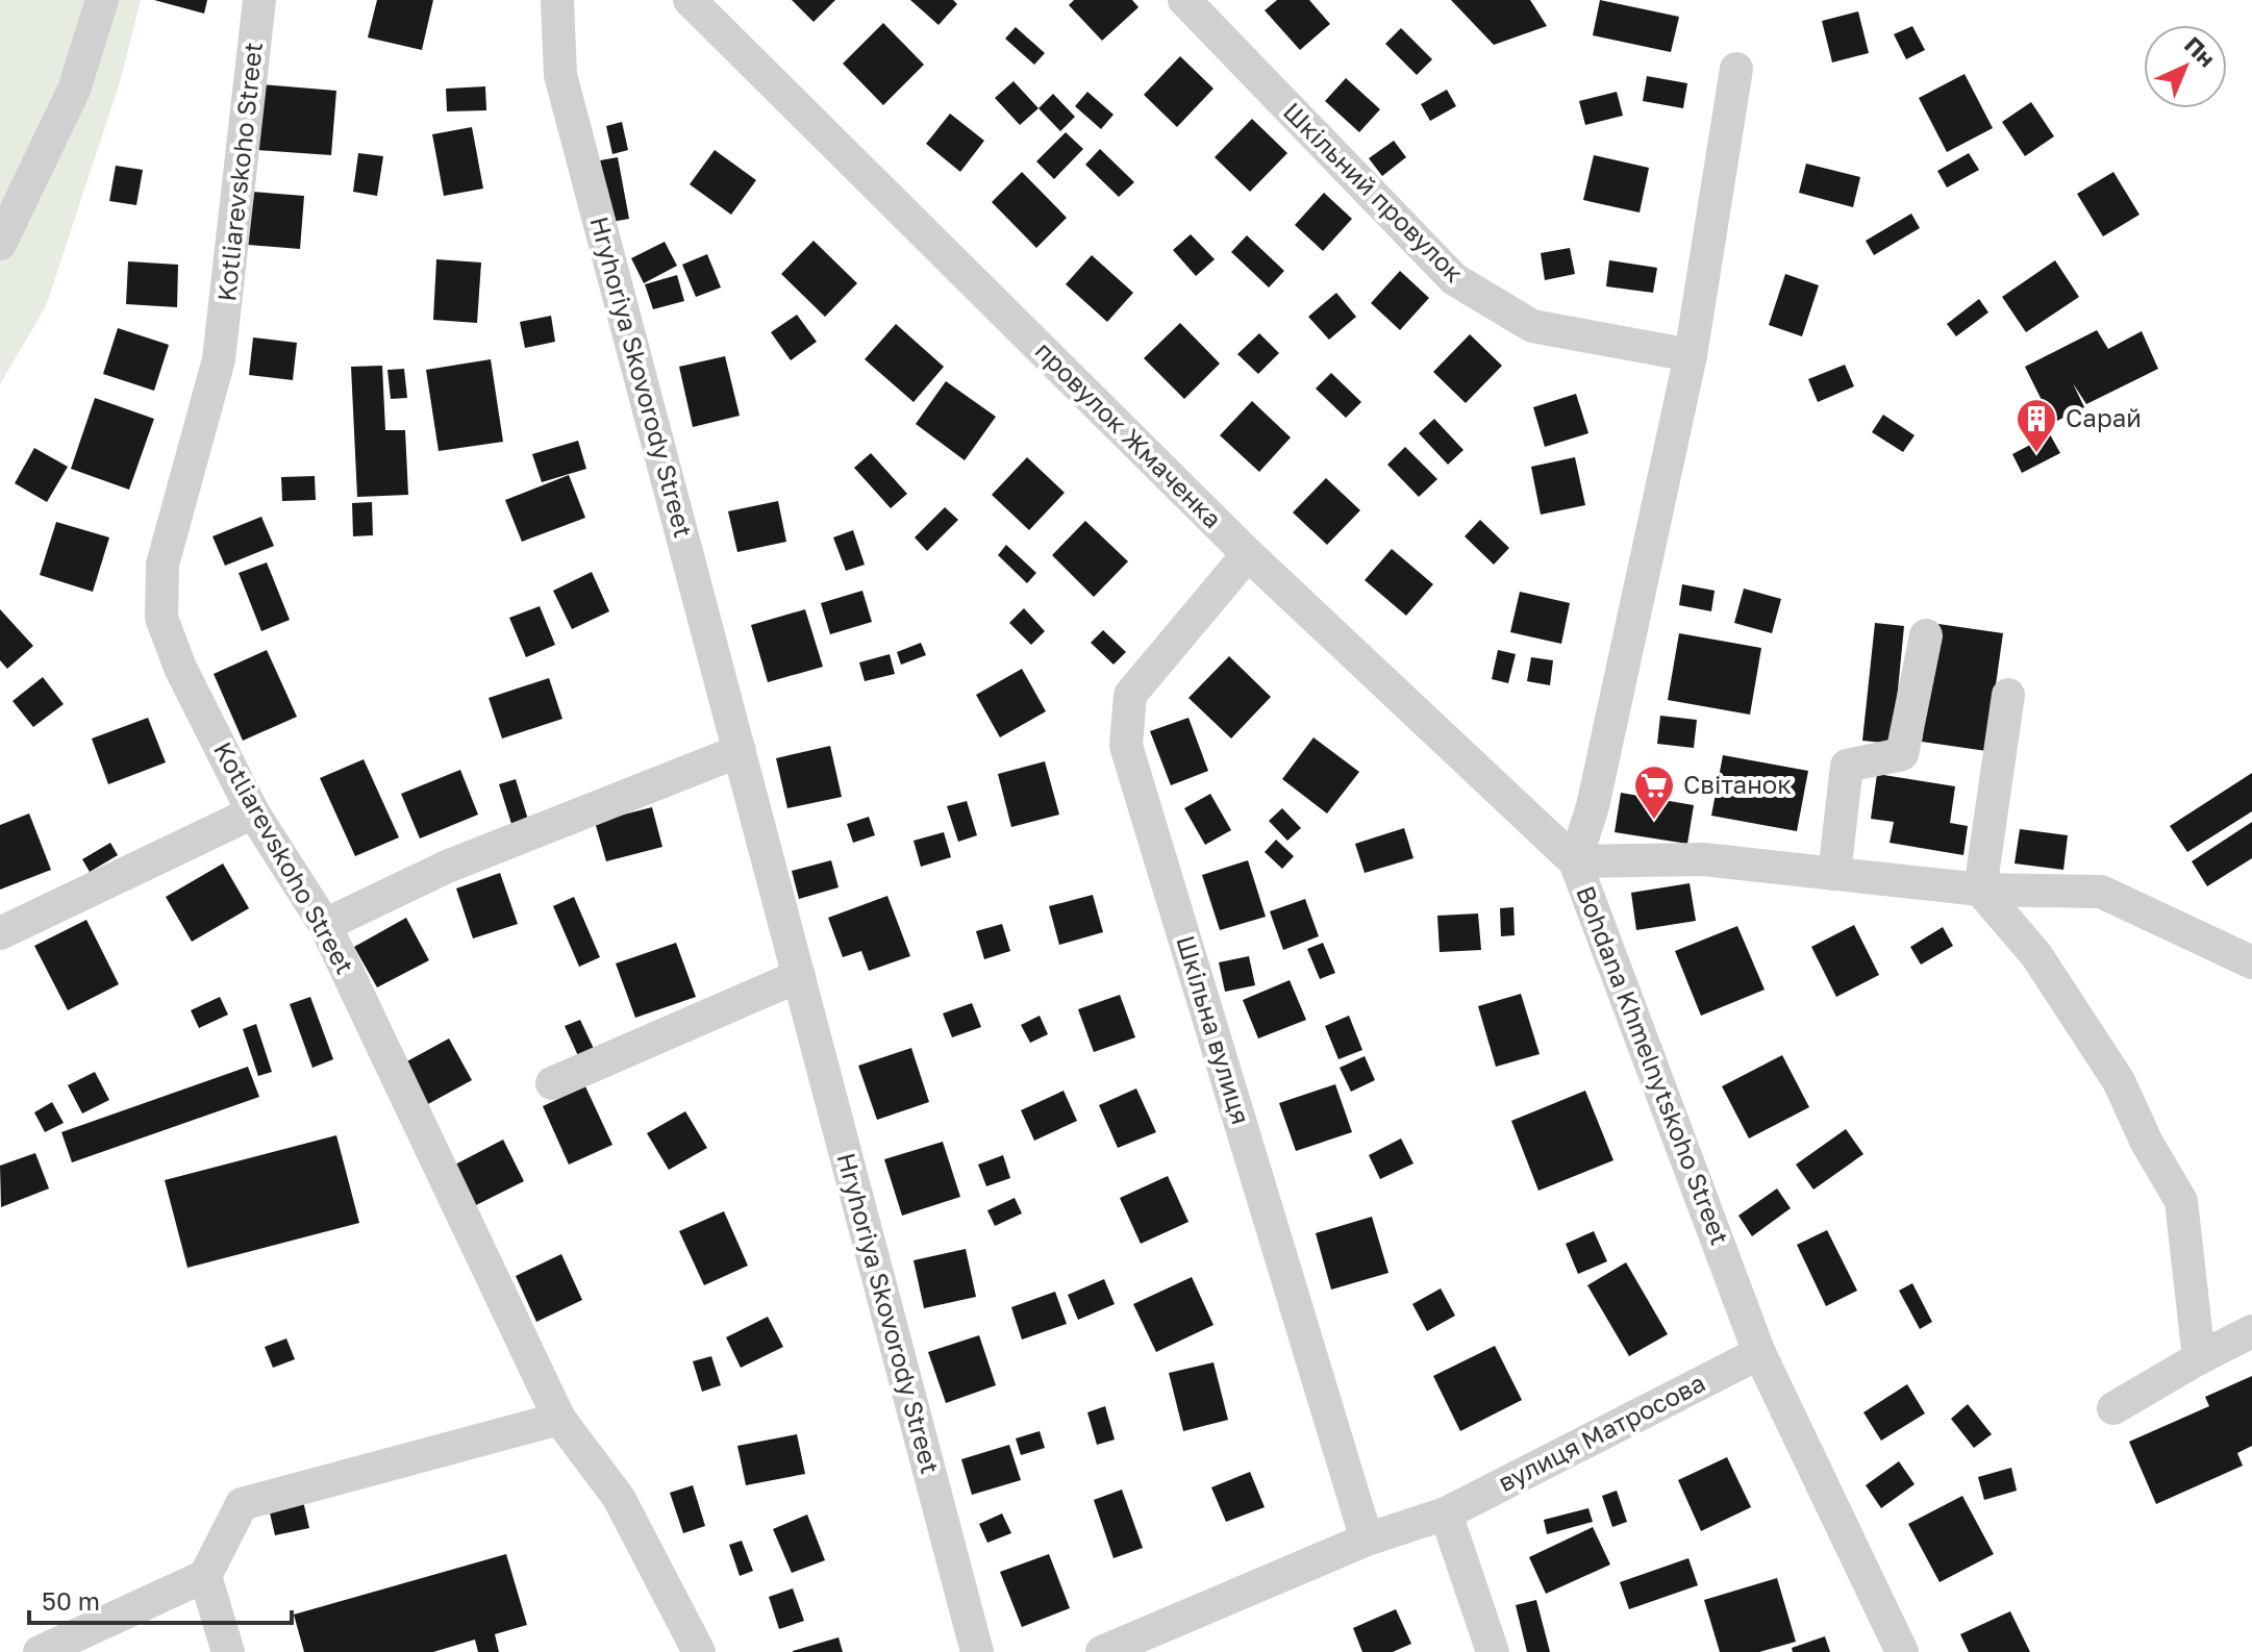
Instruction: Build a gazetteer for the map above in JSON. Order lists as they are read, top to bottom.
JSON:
{
  "streets": {
    "street": [
      "Kotliarevskoho Street",
      "Шкільний провулок",
      "Hryhoriya Skovorody Street",
      "провулок Жмаченка",
      "Шкільна вулиця",
      "Bohdana Khmelnytskoho Street",
      "вулиця Матросова"
    ]
  },
  "crossings": [
    ["Шкільний провулок", "Bohdana Khmelnytskoho Street"],
    ["провулок Жмаченка", "Шкільна вулиця"],
    ["провулок Жмаченка", "Bohdana Khmelnytskoho Street"],
    ["Шкільна вулиця", "вулиця Матросова"],
    ["Bohdana Khmelnytskoho Street", "вулиця Матросова"]
  ],
  "places": {
    "building": ["Сарай"],
    "supermarket": ["Світанок"]
  },
  "scale_bar": "50 m",
  "north": "top right"
}
